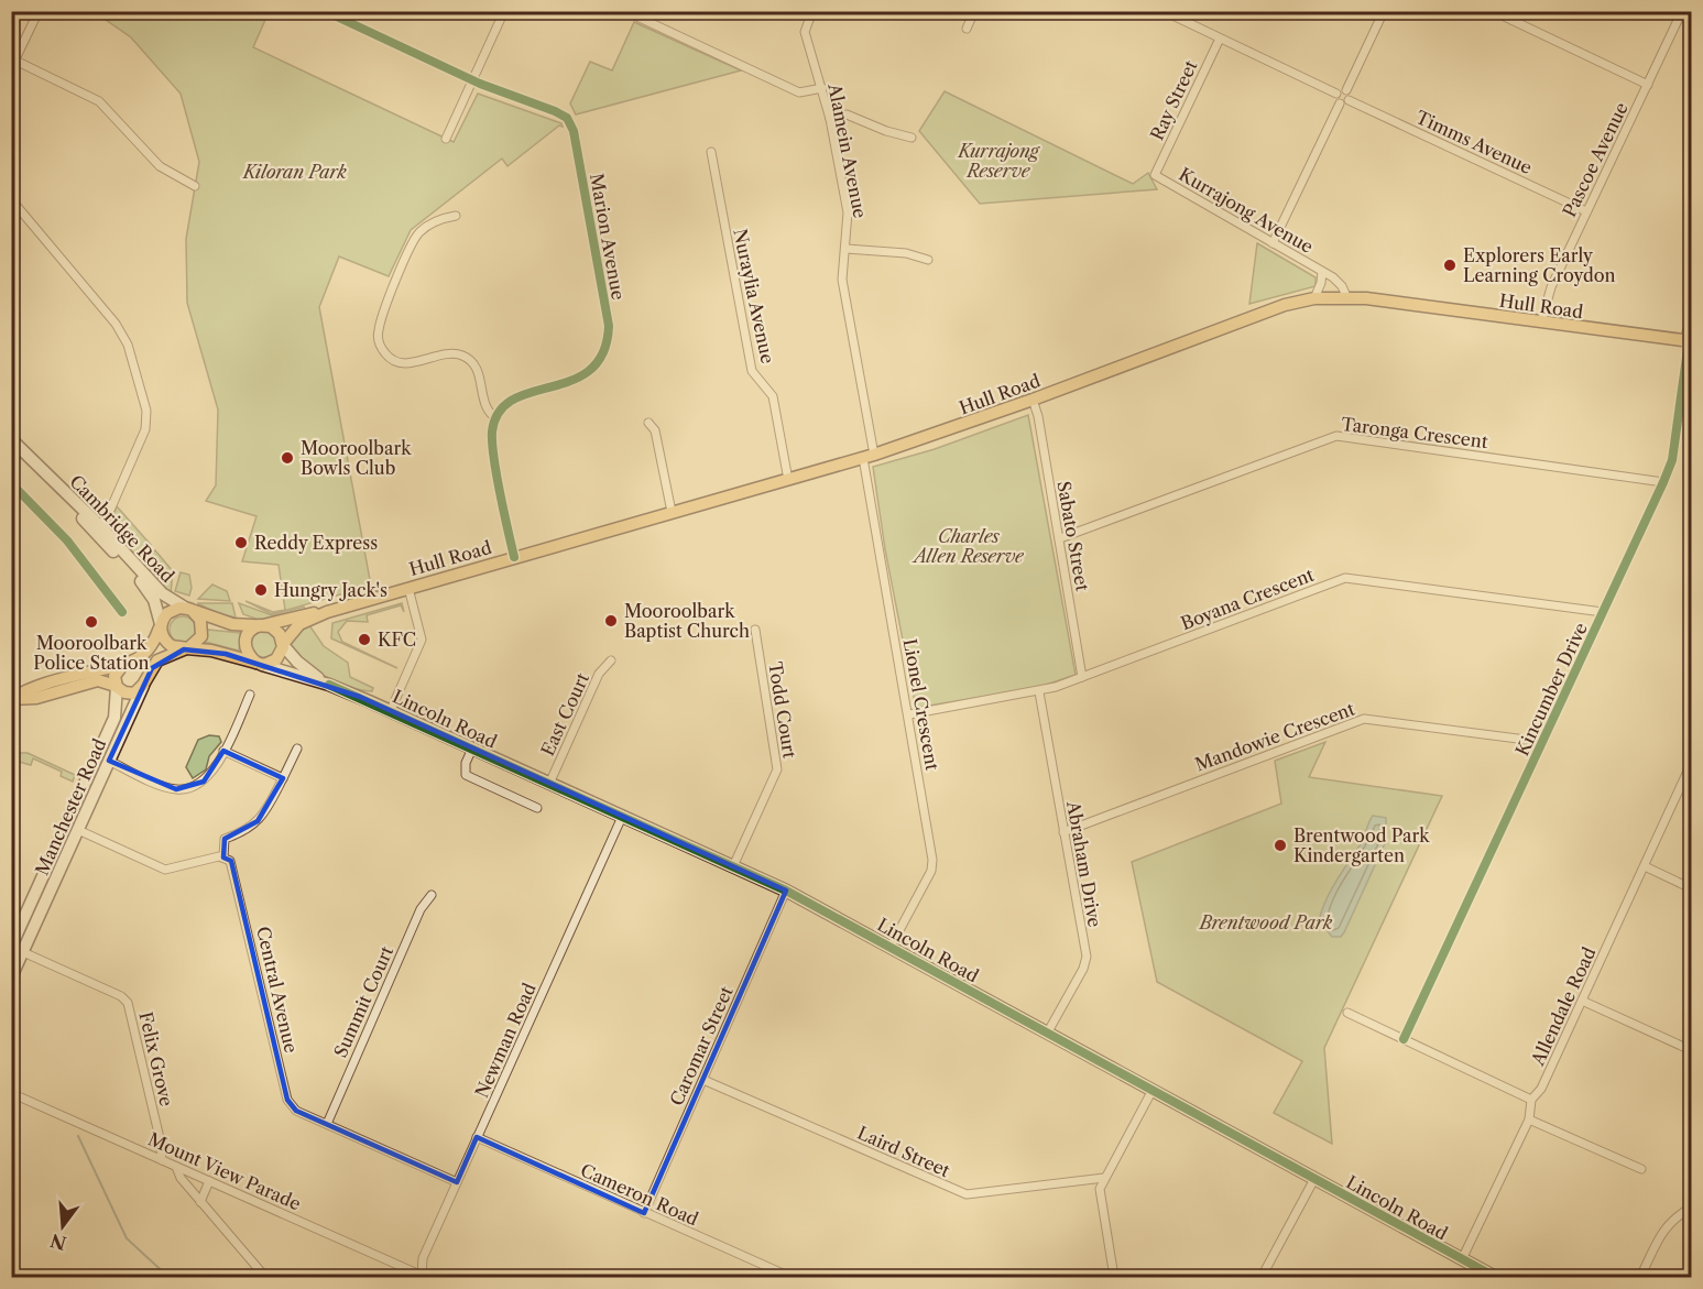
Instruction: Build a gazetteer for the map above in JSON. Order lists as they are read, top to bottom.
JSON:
{
  "streets": {
    "main road": [
      "Hull Road",
      "Cambridge Road",
      "Lincoln Road",
      "Manchester Road"
    ],
    "street": [
      "Ray Street",
      "Timms Avenue",
      "Alamein Avenue",
      "Pascoe Avenue",
      "Kurrajong Avenue",
      "Marion Avenue",
      "Nuraylia Avenue",
      "Taronga Crescent",
      "Sabato Street",
      "Boyana Crescent",
      "Kincumber Drive",
      "Lionel Crescent",
      "Todd Court",
      "East Court",
      "Mandowie Crescent",
      "Abraham Drive",
      "Central Avenue",
      "Summit Court",
      "Allendale Road",
      "Newman Road",
      "Caromar Street",
      "Felix Grove",
      "Laird Street",
      "Mount View Parade",
      "Cameron Road"
    ]
  },
  "crossings": [
    ["Ray Street", "Kurrajong Avenue"],
    ["Timms Avenue", "Pascoe Avenue"],
    ["Alamein Avenue", "Hull Road"],
    ["Alamein Avenue", "Lionel Crescent"],
    ["Pascoe Avenue", "Hull Road"],
    ["Kurrajong Avenue", "Hull Road"],
    ["Nuraylia Avenue", "Hull Road"],
    ["Hull Road", "Cambridge Road"],
    ["Hull Road", "Sabato Street"],
    ["Hull Road", "Kincumber Drive"],
    ["Hull Road", "Lionel Crescent"],
    ["Hull Road", "Lincoln Road"],
    ["Taronga Crescent", "Sabato Street"],
    ["Taronga Crescent", "Kincumber Drive"],
    ["Sabato Street", "Boyana Crescent"],
    ["Boyana Crescent", "Kincumber Drive"],
    ["Boyana Crescent", "Lionel Crescent"],
    ["Boyana Crescent", "Abraham Drive"],
    ["Kincumber Drive", "Mandowie Crescent"],
    ["Lionel Crescent", "Lincoln Road"],
    ["Todd Court", "Lincoln Road"],
    ["East Court", "Lincoln Road"],
    ["Lincoln Road", "Abraham Drive"],
    ["Lincoln Road", "Allendale Road"],
    ["Lincoln Road", "Newman Road"],
    ["Lincoln Road", "Caromar Street"],
    ["Mandowie Crescent", "Abraham Drive"],
    ["Manchester Road", "Felix Grove"],
    ["Central Avenue", "Summit Court"],
    ["Central Avenue", "Newman Road"],
    ["Newman Road", "Mount View Parade"],
    ["Newman Road", "Cameron Road"],
    ["Caromar Street", "Laird Street"],
    ["Caromar Street", "Cameron Road"],
    ["Felix Grove", "Mount View Parade"]
  ],
  "parks": [
    "Kurrajong Reserve",
    "Kiloran Park",
    "Charles Allen Reserve",
    "Brentwood Park"
  ],
  "places": [
    "Explorers Early Learning Croydon",
    "Mooroolbark Bowls Club",
    "Reddy Express",
    "Hungry Jack's",
    "Mooroolbark Baptist Church",
    "Mooroolbark Police Station",
    "KFC",
    "Brentwood Park Kindergarten"
  ],
  "north": "bottom"
}
